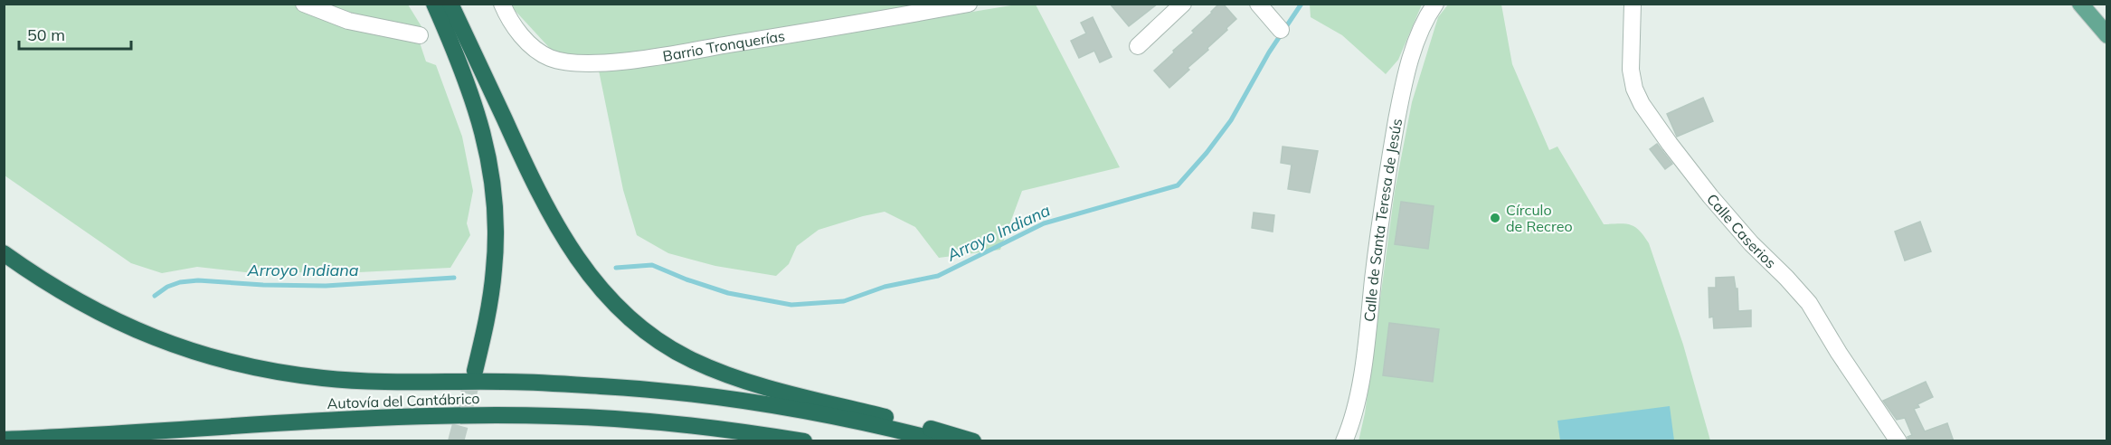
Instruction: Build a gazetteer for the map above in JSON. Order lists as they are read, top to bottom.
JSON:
{
  "streets": {
    "highway": ["Autovía del Cantábrico"],
    "street": ["Barrio Tronquerías", "Calle de Santa Teresa de Jesús", "Calle Caserios"]
  },
  "water": ["Arroyo Indiana"],
  "places": ["Círculo de Recreo"],
  "scale_bar": "50 m"
}
